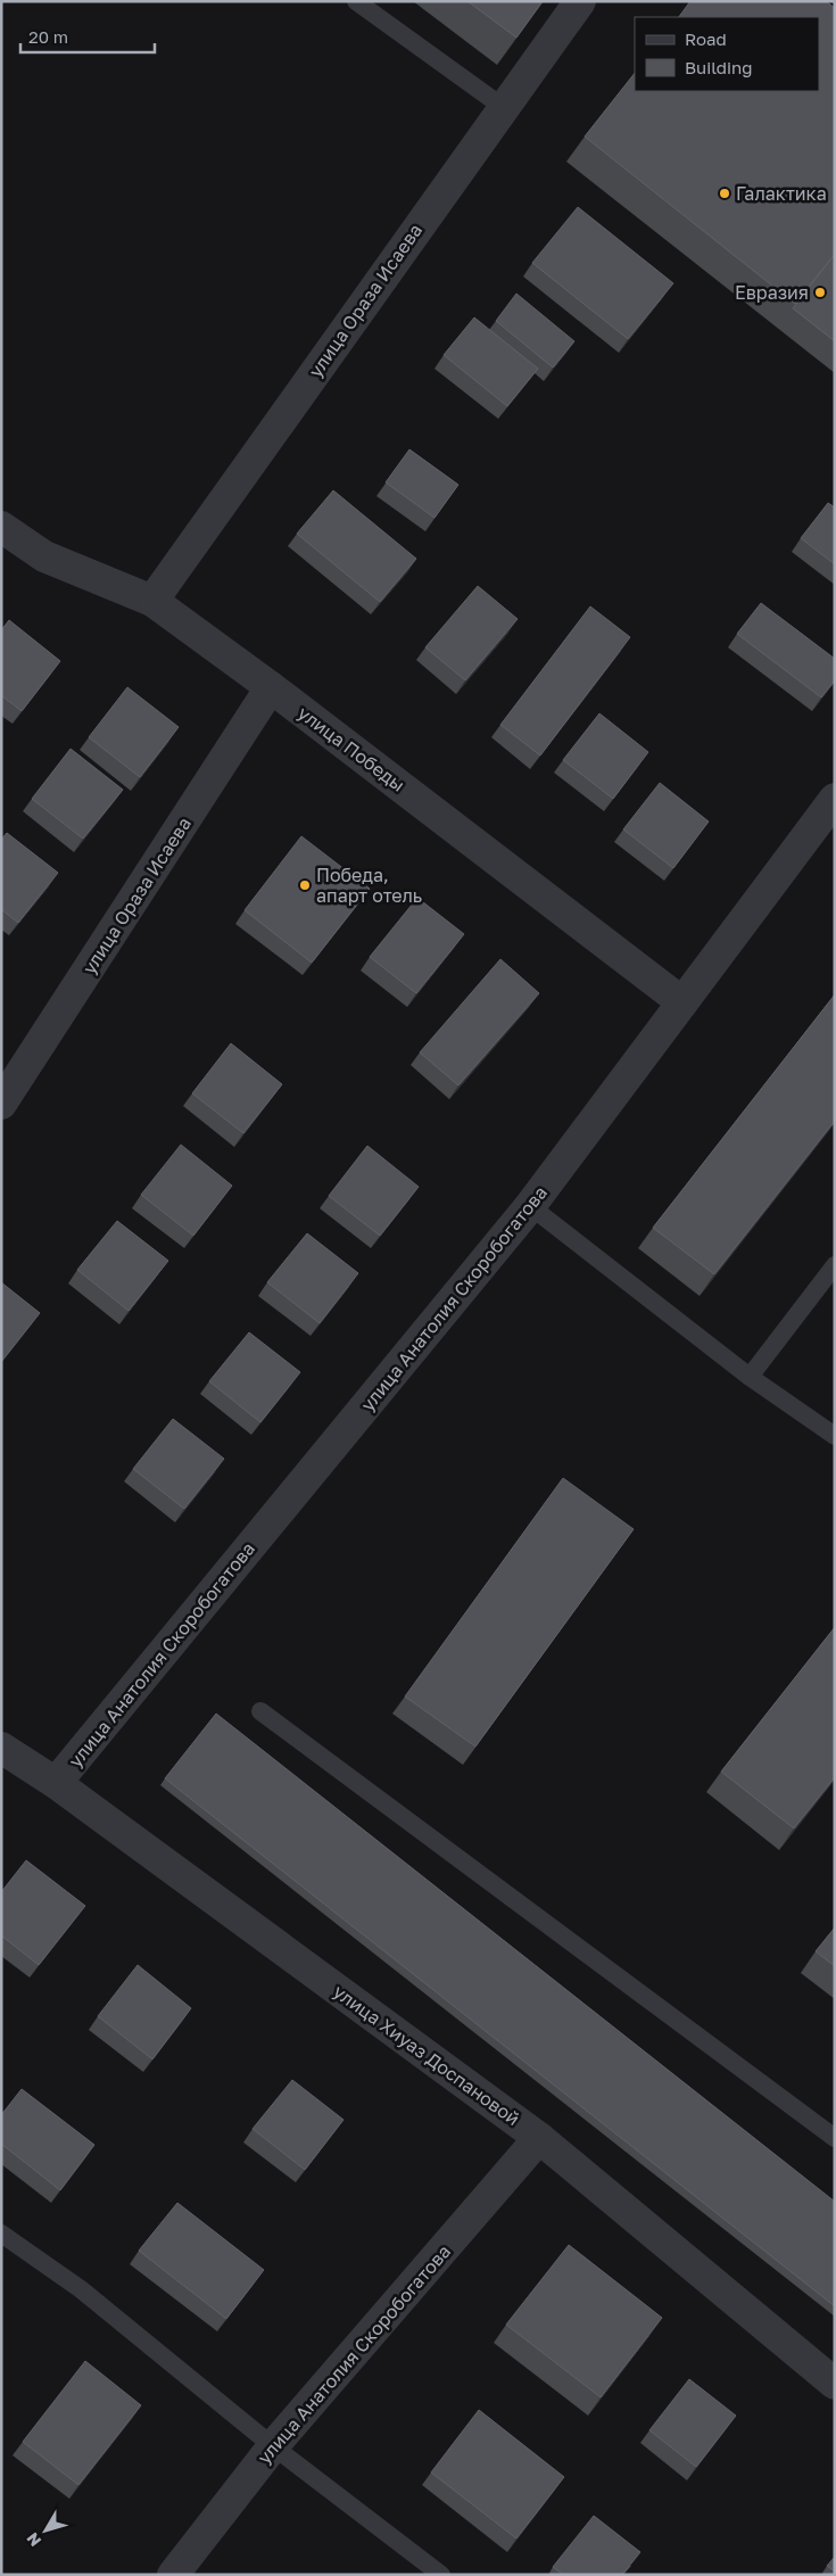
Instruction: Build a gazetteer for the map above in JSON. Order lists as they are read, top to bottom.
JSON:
{
  "streets": {
    "street": [
      "улица Ораза Исаева",
      "улица Победы",
      "улица Анатолия Скоробогатова",
      "улица Хиуаз Доспановой"
    ]
  },
  "crossings": [
    ["улица Ораза Исаева", "улица Победы"],
    ["улица Победы", "улица Анатолия Скоробогатова"],
    ["улица Анатолия Скоробогатова", "улица Хиуаз Доспановой"]
  ],
  "places": ["Галактика", "Евразия", "Победа, апарт отель"],
  "legend": ["Road", "Building"],
  "scale_bar": "20 m",
  "north": "bottom left"
}
